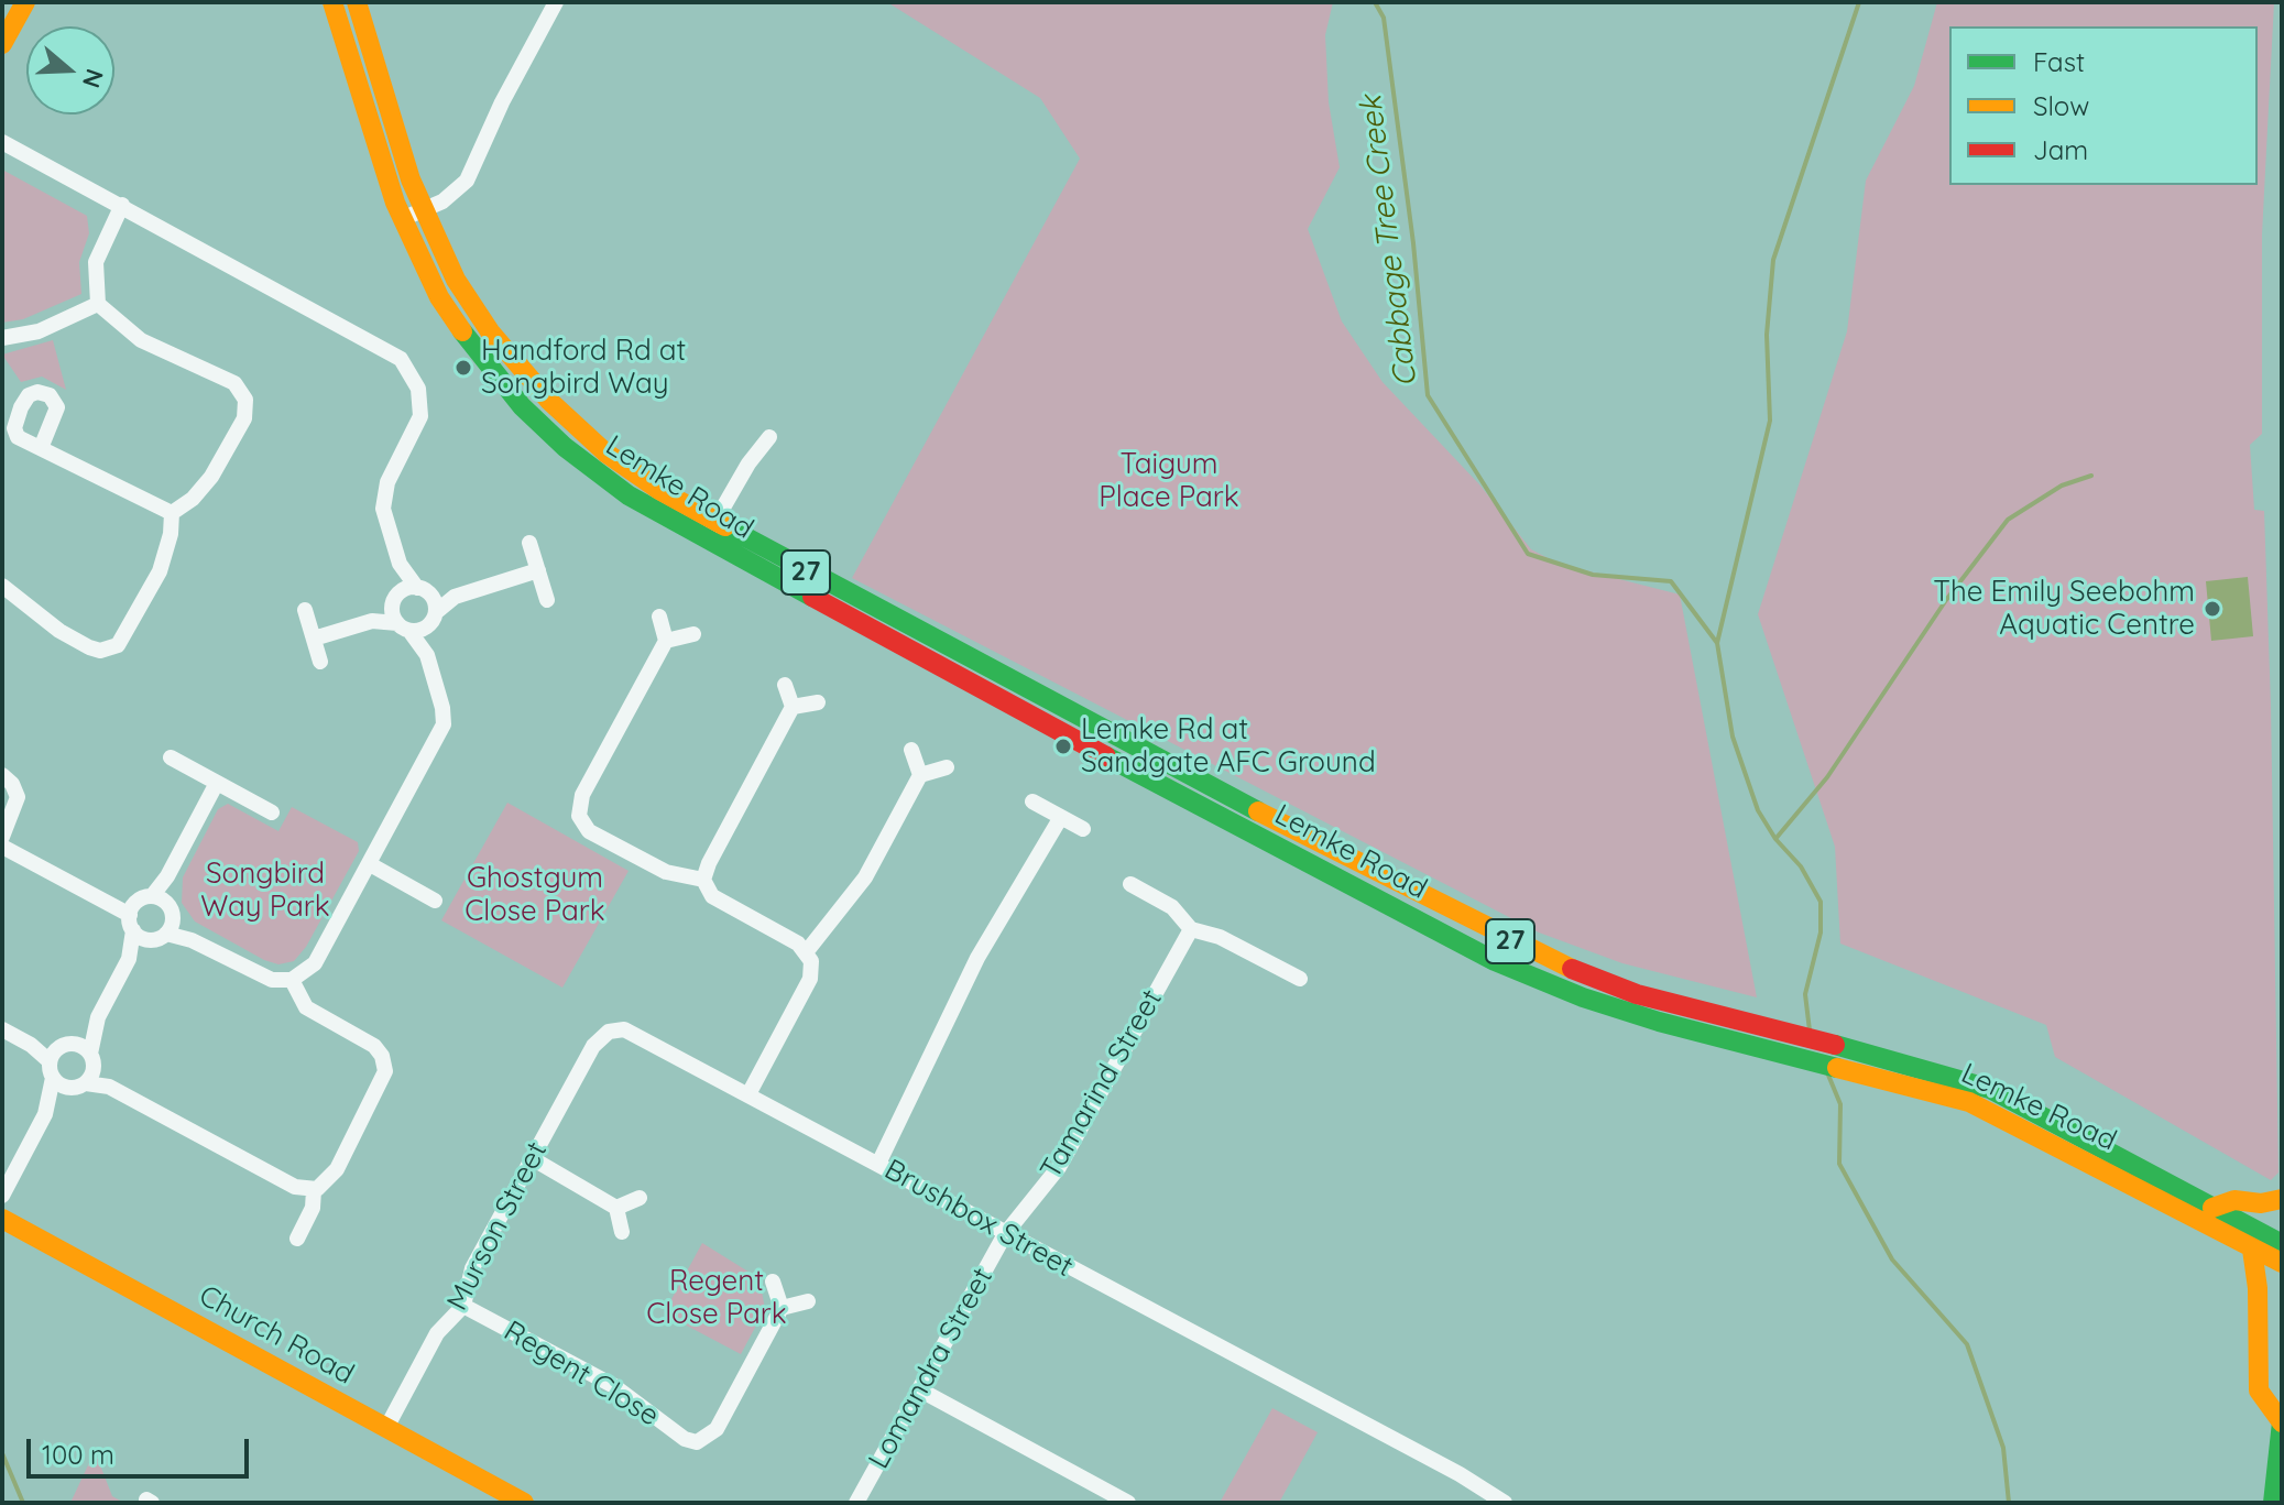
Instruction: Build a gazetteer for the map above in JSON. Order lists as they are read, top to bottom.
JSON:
{
  "streets": {
    "main road": ["Lemke Road", "27", "Church Road"],
    "street": [
      "Tamarind Street",
      "Brushbox Street",
      "Murson Street",
      "Lomandra Street",
      "Regent Close"
    ]
  },
  "crossings": [
    ["Tamarind Street", "Brushbox Street"],
    ["Tamarind Street", "Lomandra Street"],
    ["Brushbox Street", "Murson Street"],
    ["Brushbox Street", "Lomandra Street"],
    ["Murson Street", "Church Road"],
    ["Murson Street", "Regent Close"]
  ],
  "water": ["Cabbage Tree Creek"],
  "parks": [
    "Taigum Place Park",
    "Songbird Way Park",
    "Ghostgum Close Park",
    "Regent Close Park"
  ],
  "places": ["Handford Rd at Songbird Way", "The Emily Seebohm Aquatic Centre", "Lemke Rd at Sandgate AFC Ground"],
  "legend": ["Fast", "Slow", "Jam"],
  "scale_bar": "100 m",
  "north": "right"
}
